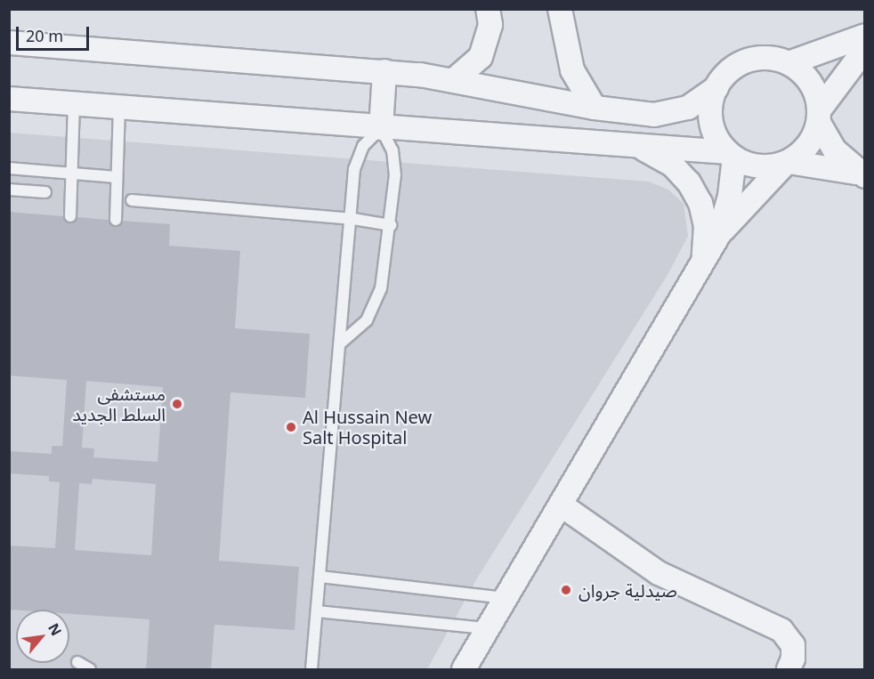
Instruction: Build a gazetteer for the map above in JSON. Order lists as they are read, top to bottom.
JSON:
{
  "places": ["مستشفى السلط الجديد", "Al Hussain New Salt Hospital", "صيدلية جروان"],
  "scale_bar": "20 m",
  "north": "top right"
}
